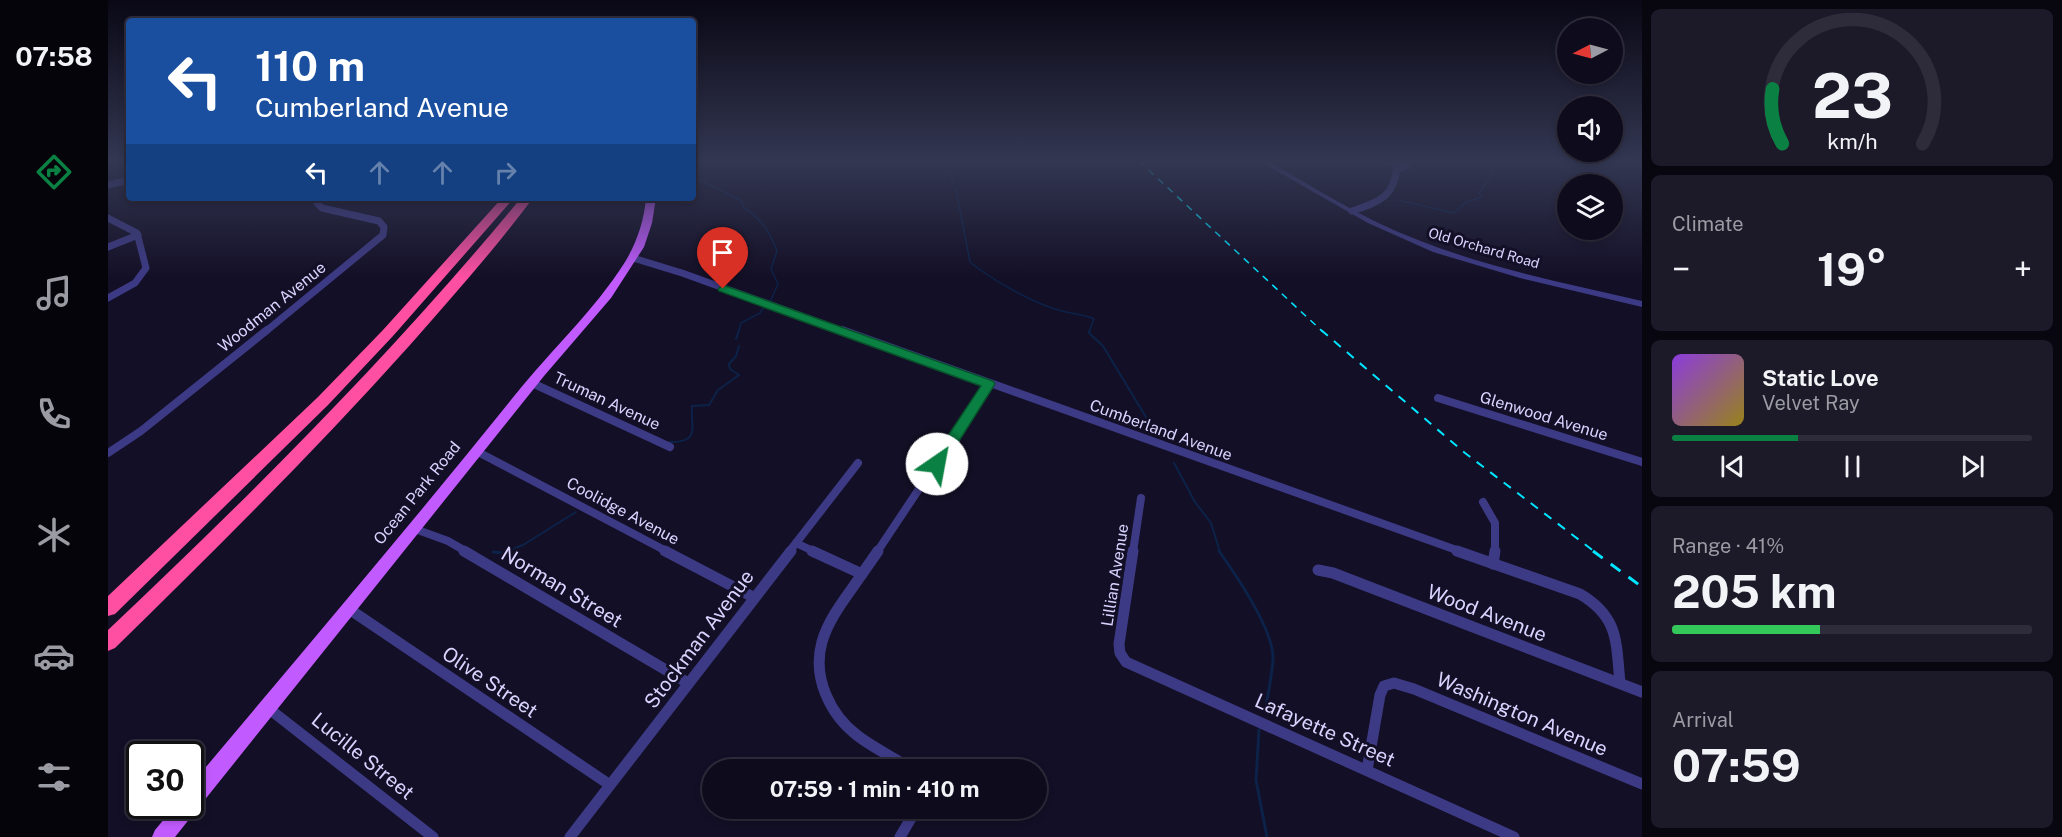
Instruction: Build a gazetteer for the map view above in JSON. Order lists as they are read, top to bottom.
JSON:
{
  "streets": {
    "main road": ["Ocean Park Road"],
    "street": [
      "Old Orchard Road",
      "Woodman Avenue",
      "Truman Avenue",
      "Glenwood Avenue",
      "Cumberland Avenue",
      "Coolidge Avenue",
      "Lillian Avenue",
      "Norman Street",
      "Wood Avenue",
      "Stockman Avenue",
      "Olive Street",
      "Washington Avenue",
      "Lafayette Street",
      "Lucille Street"
    ]
  },
  "crossings": [
    ["Truman Avenue", "Ocean Park Road"],
    ["Cumberland Avenue", "Ocean Park Road"],
    ["Cumberland Avenue", "Wood Avenue"],
    ["Ocean Park Road", "Coolidge Avenue"],
    ["Ocean Park Road", "Norman Street"],
    ["Ocean Park Road", "Olive Street"],
    ["Ocean Park Road", "Lucille Street"],
    ["Coolidge Avenue", "Stockman Avenue"],
    ["Lillian Avenue", "Lafayette Street"],
    ["Norman Street", "Stockman Avenue"],
    ["Stockman Avenue", "Olive Street"],
    ["Washington Avenue", "Lafayette Street"]
  ],
  "north": "left",
  "page": {
    "tabs": "07:58",
    "turn": ["110 m", "Cumberland Avenue"],
    "tile": [
      "Climate",
      ["Range · 41%", "205 km"],
      ["Arrival", "07:59"]
    ],
    "heat": ["−", "19°", "+"],
    "song": ["Static Love", "Velvet Ray"],
    "limit": "30",
    "trip": "07:59 · 1 min · 410 m",
    "gauge": ["23", "km/h"]
  }
}
